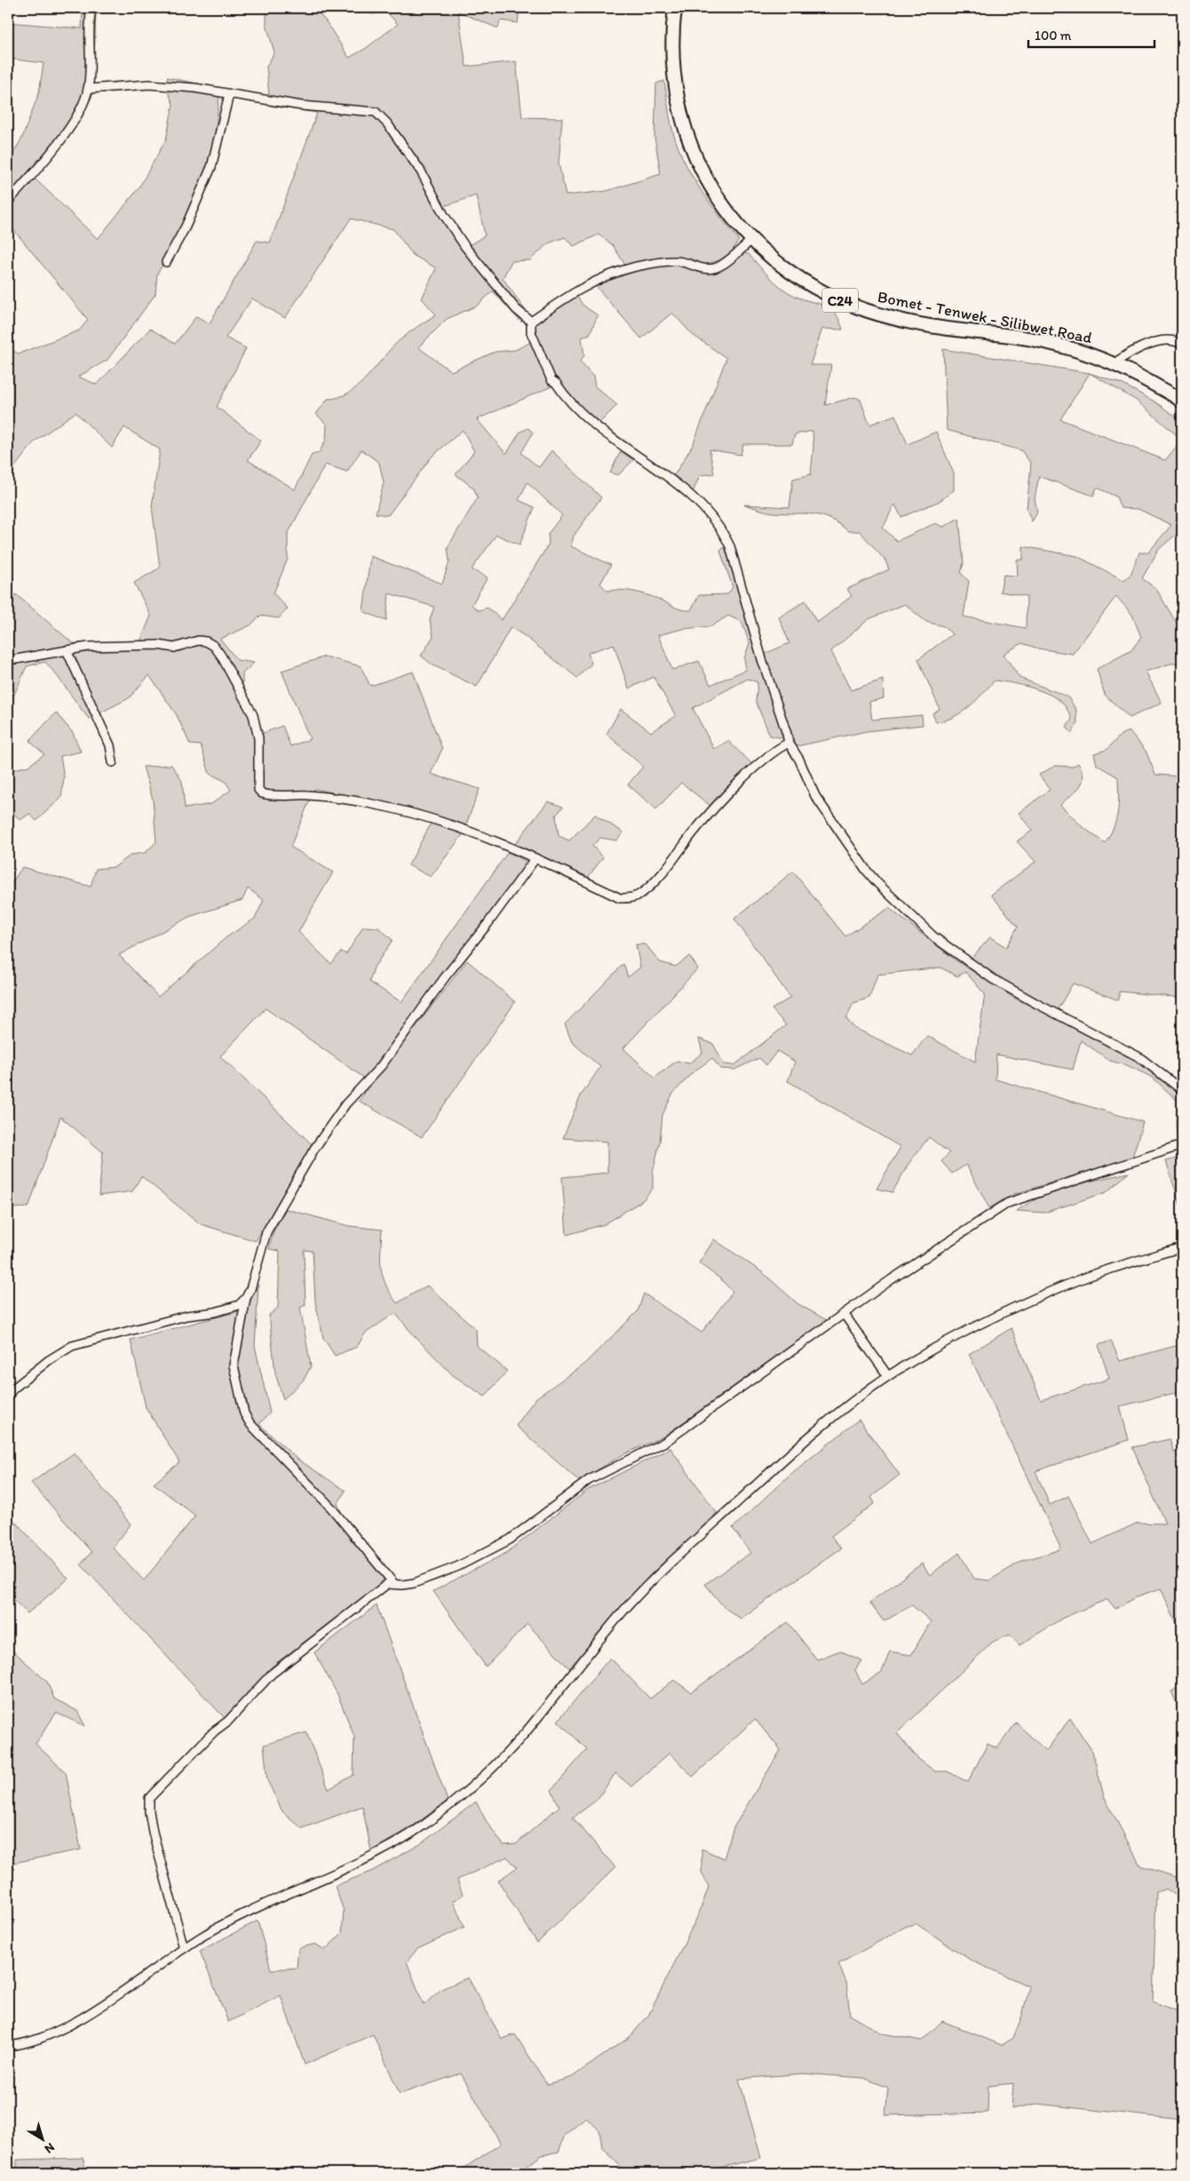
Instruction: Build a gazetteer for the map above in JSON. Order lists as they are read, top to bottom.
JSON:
{
  "streets": {
    "main road": ["C24", "Bomet - Tenwek - Silibwet Road"]
  },
  "scale_bar": "100 m",
  "north": "bottom right"
}
